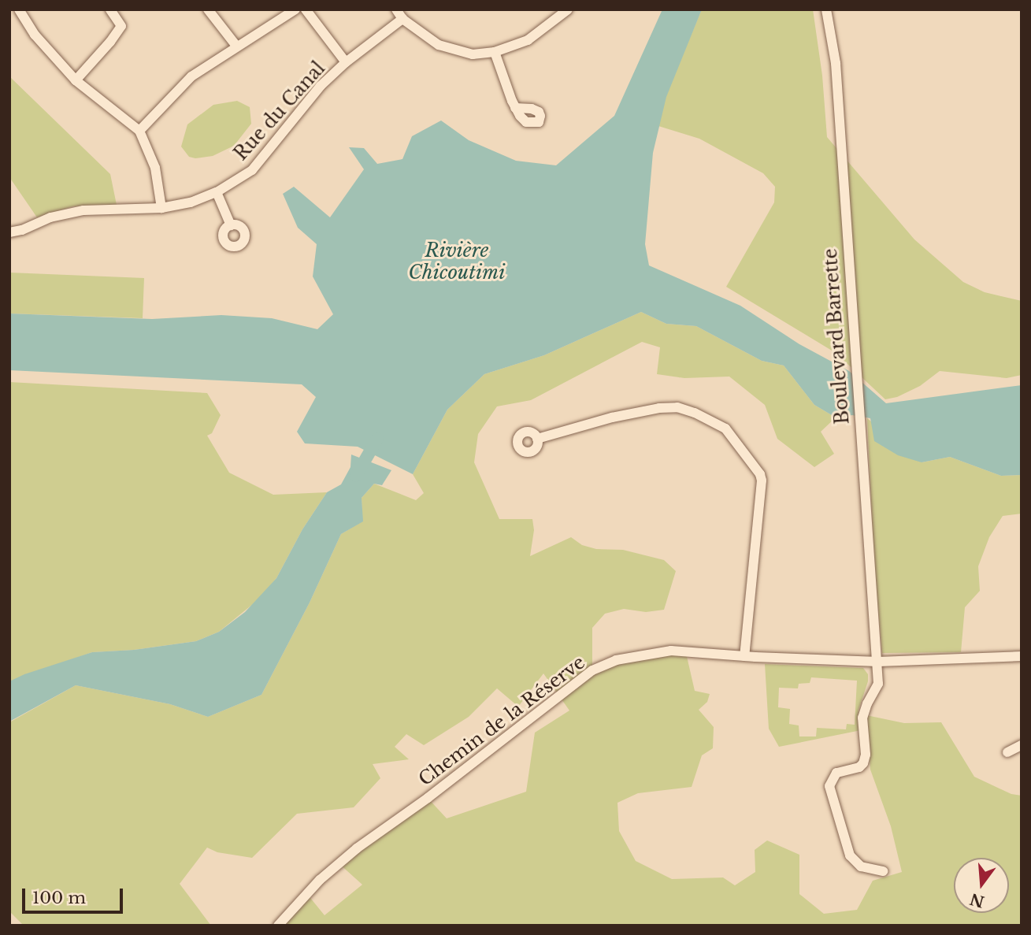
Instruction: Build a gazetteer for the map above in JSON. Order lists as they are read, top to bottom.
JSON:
{
  "streets": {
    "street": ["Rue du Canal", "Boulevard Barrette", "Chemin de la Réserve"]
  },
  "crossings": [
    ["Boulevard Barrette", "Chemin de la Réserve"]
  ],
  "water": ["Rivière Chicoutimi"],
  "scale_bar": "100 m",
  "north": "bottom"
}
